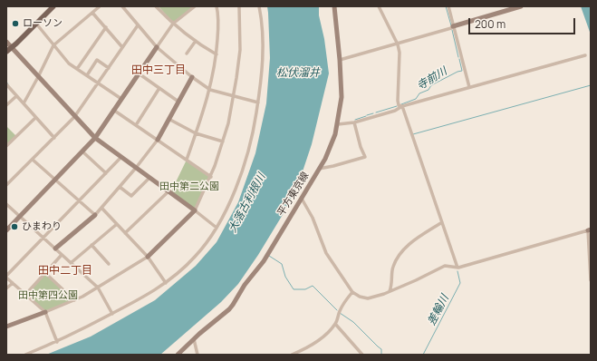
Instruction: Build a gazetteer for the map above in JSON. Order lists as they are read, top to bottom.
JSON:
{
  "streets": {
    "street": ["平方東京線"]
  },
  "districts": ["田中三丁目", "田中二丁目"],
  "water": [
    "松伏溜井",
    "寺前川",
    "大落古利根川",
    "差輪川"
  ],
  "parks": ["田中第二公園", "田中第四公園"],
  "places": ["ローソン", "ひまわり"],
  "scale_bar": "200 m"
}
